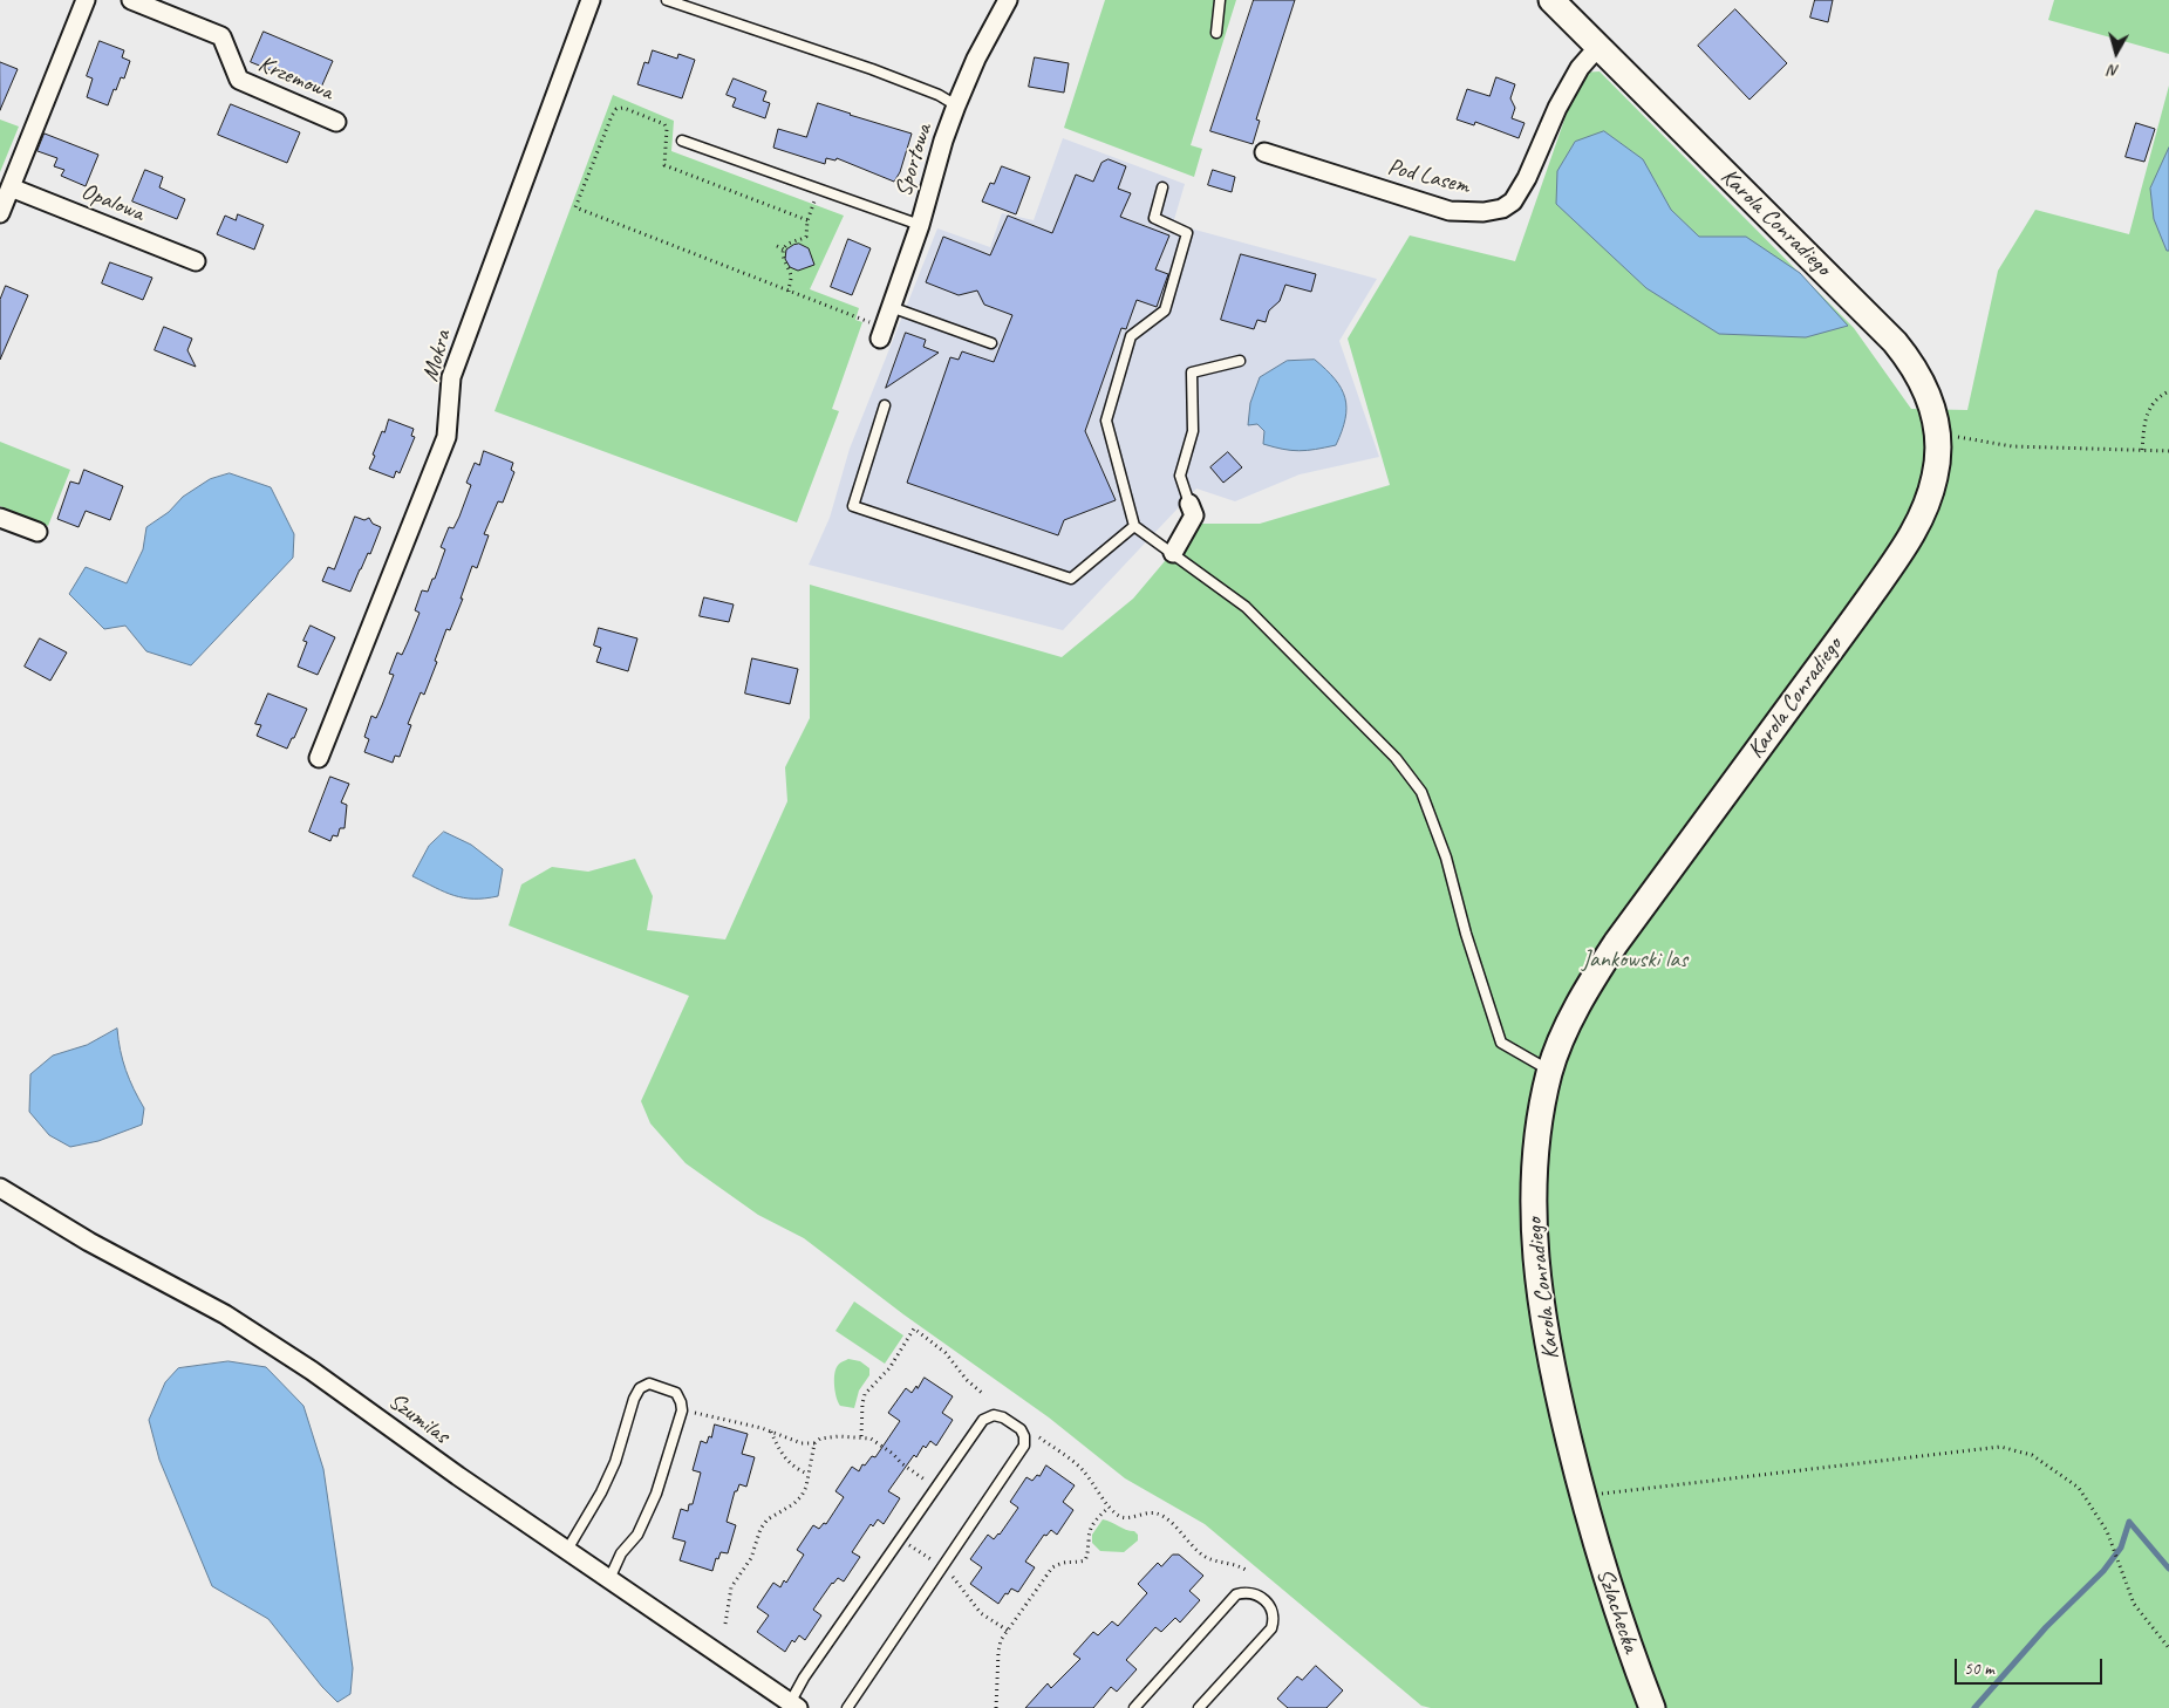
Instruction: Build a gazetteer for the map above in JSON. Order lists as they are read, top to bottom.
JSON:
{
  "streets": {
    "street": [
      "Krzemowa",
      "Sportowa",
      "Pod Lasem",
      "Opalowa",
      "Karola Conradiego",
      "Mokra",
      "Szumilas",
      "Szlachecka"
    ]
  },
  "crossings": [
    ["Pod Lasem", "Karola Conradiego"],
    ["Karola Conradiego", "Szlachecka"]
  ],
  "parks": ["Jankowski las"],
  "scale_bar": "50 m",
  "north": "bottom"
}
